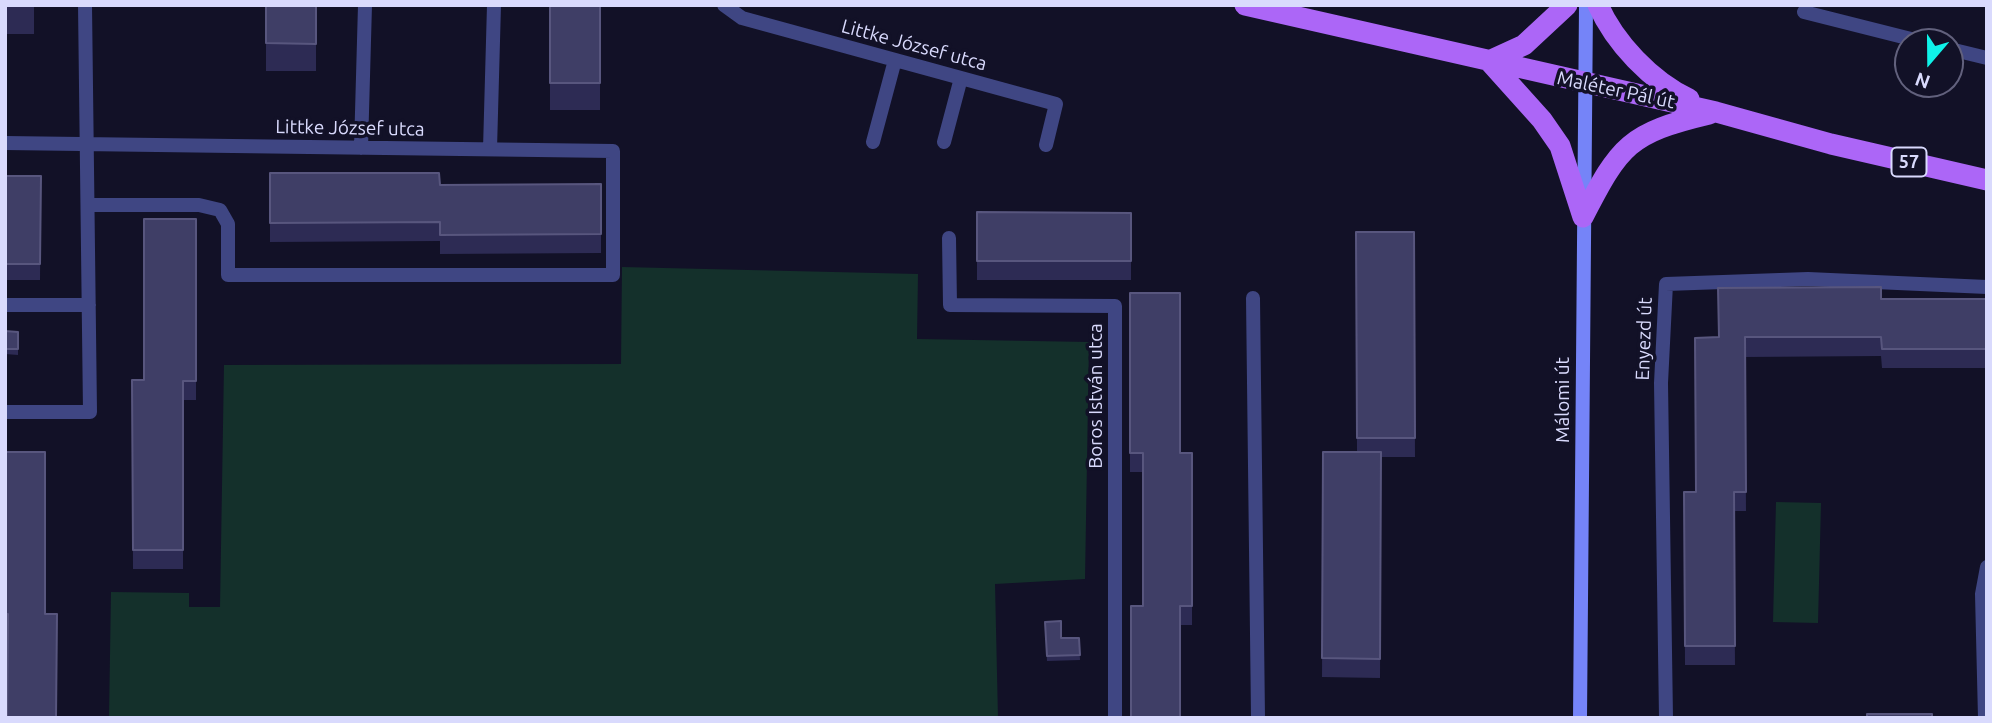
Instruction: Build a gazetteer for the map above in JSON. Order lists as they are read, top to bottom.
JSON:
{
  "streets": {
    "main road": ["Maléter Pál út", "57"],
    "street": [
      "Littke József utca",
      "Enyezd út",
      "Boros István utca",
      "Málomi út"
    ]
  },
  "crossings": [
    ["Maléter Pál út", "Málomi út"]
  ],
  "north": "bottom"
}
